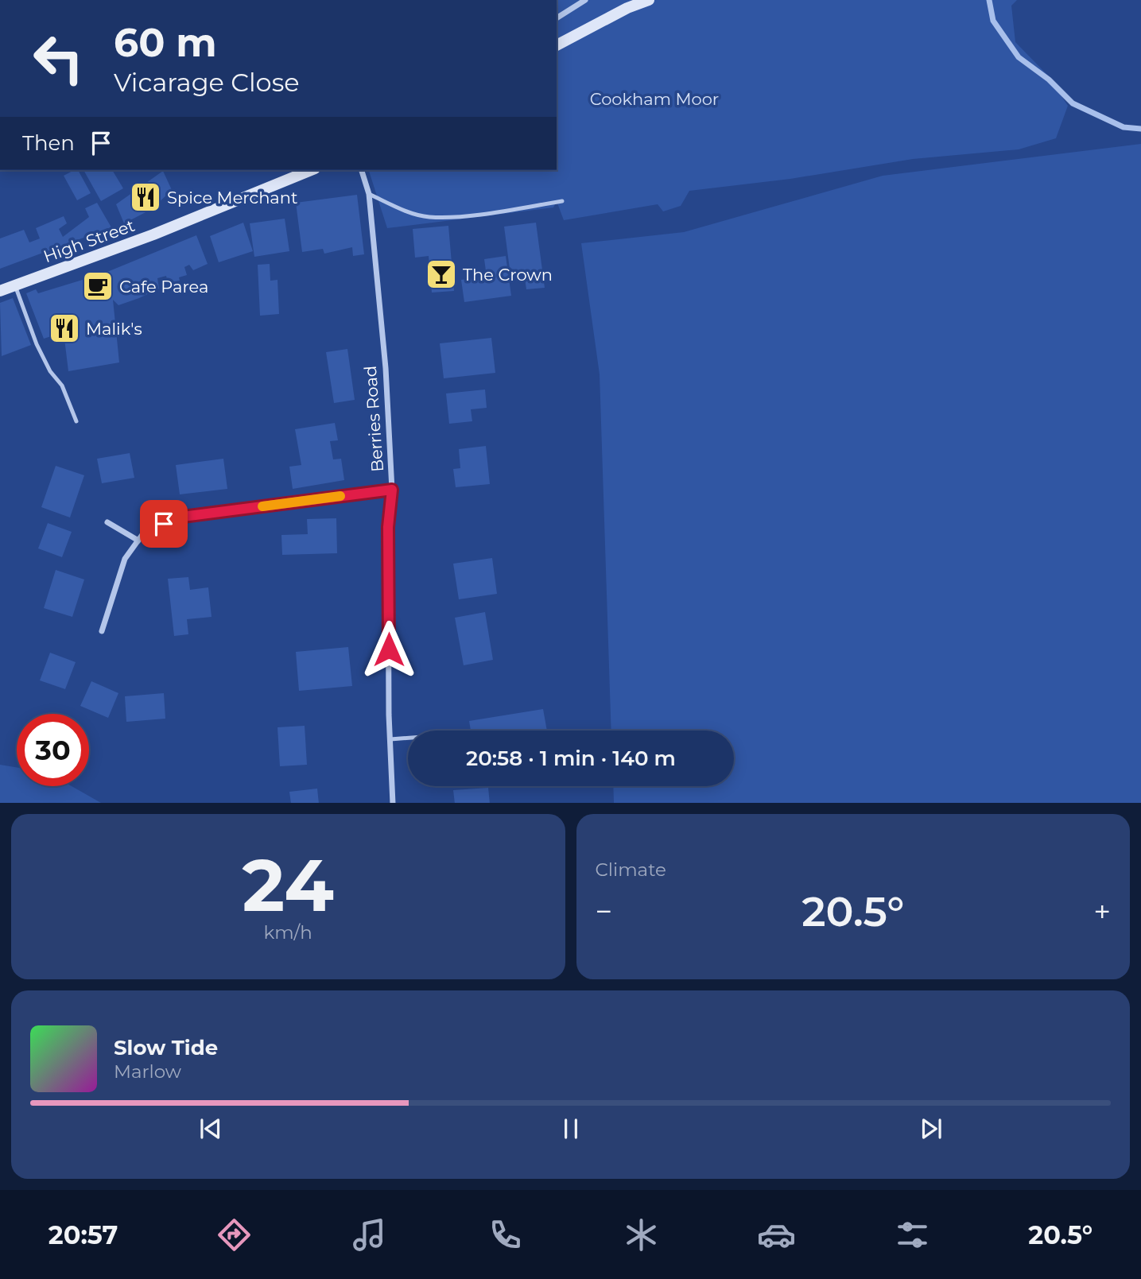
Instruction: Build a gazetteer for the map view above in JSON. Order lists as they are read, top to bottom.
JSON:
{
  "streets": {
    "main road": ["High Street"],
    "street": ["Berries Road"]
  },
  "parks": ["Cookham Moor"],
  "places": {
    "restaurant": ["Spice Merchant", "Malik's"],
    "bar": ["The Crown"],
    "cafe": ["Cafe Parea"]
  },
  "page": {
    "turn": ["60 m", "Vicarage Close"],
    "then": "Then",
    "limit": "30",
    "trip": "20:58 · 1 min · 140 m",
    "tile": [
      ["24", "km/h"],
      "Climate"
    ],
    "heat": ["−", "20.5°", "+"],
    "song": ["Slow Tide", "Marlow"],
    "tabs": ["20:57", "20.5°"]
  }
}
